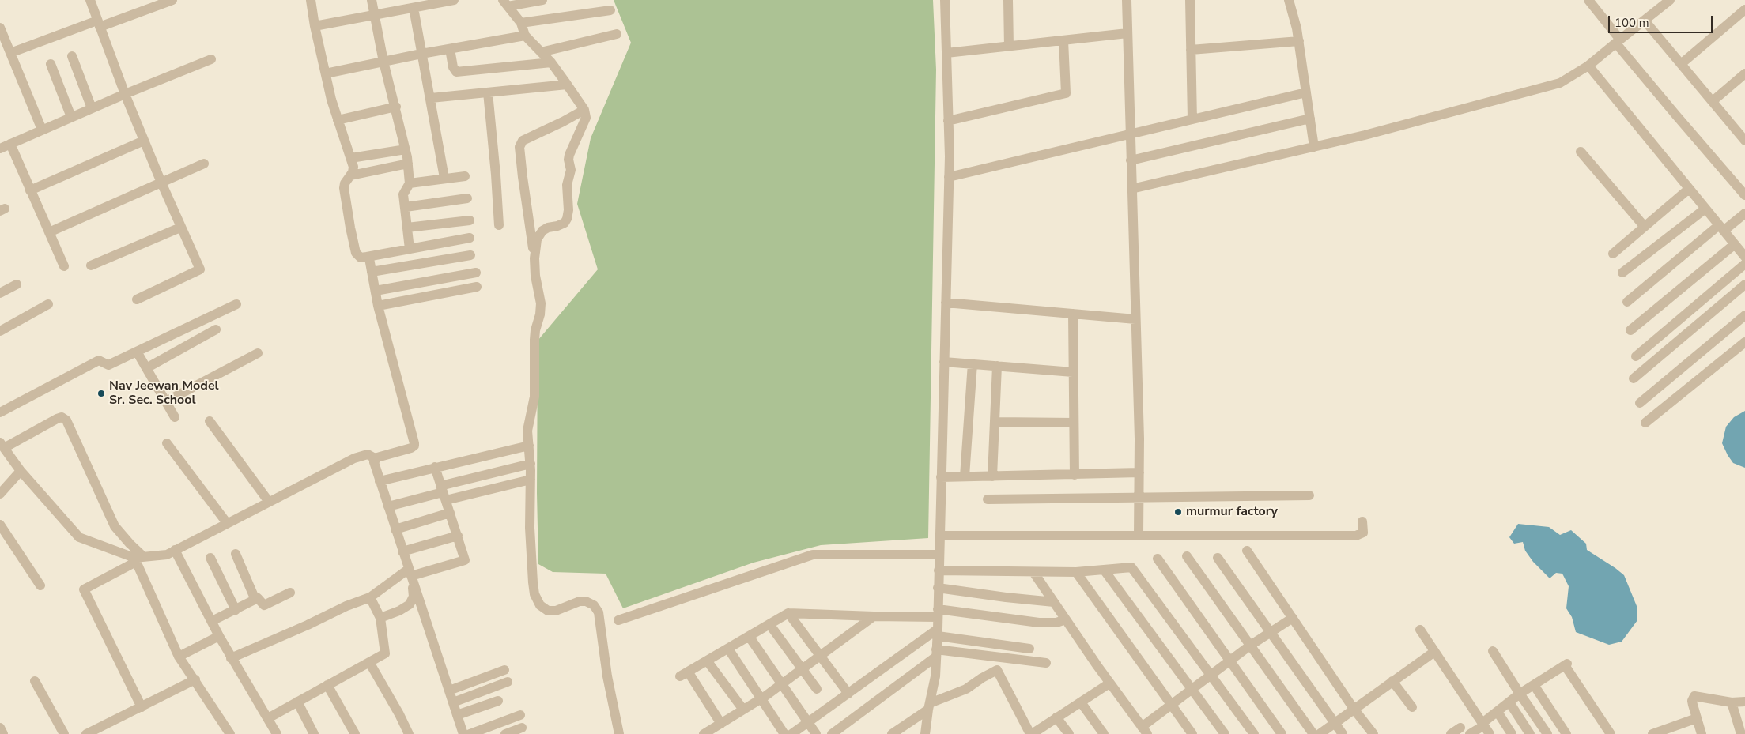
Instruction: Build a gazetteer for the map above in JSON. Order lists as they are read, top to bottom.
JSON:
{
  "places": ["Nav Jeewan Model Sr. Sec. School", "murmur factory"],
  "scale_bar": "100 m"
}
